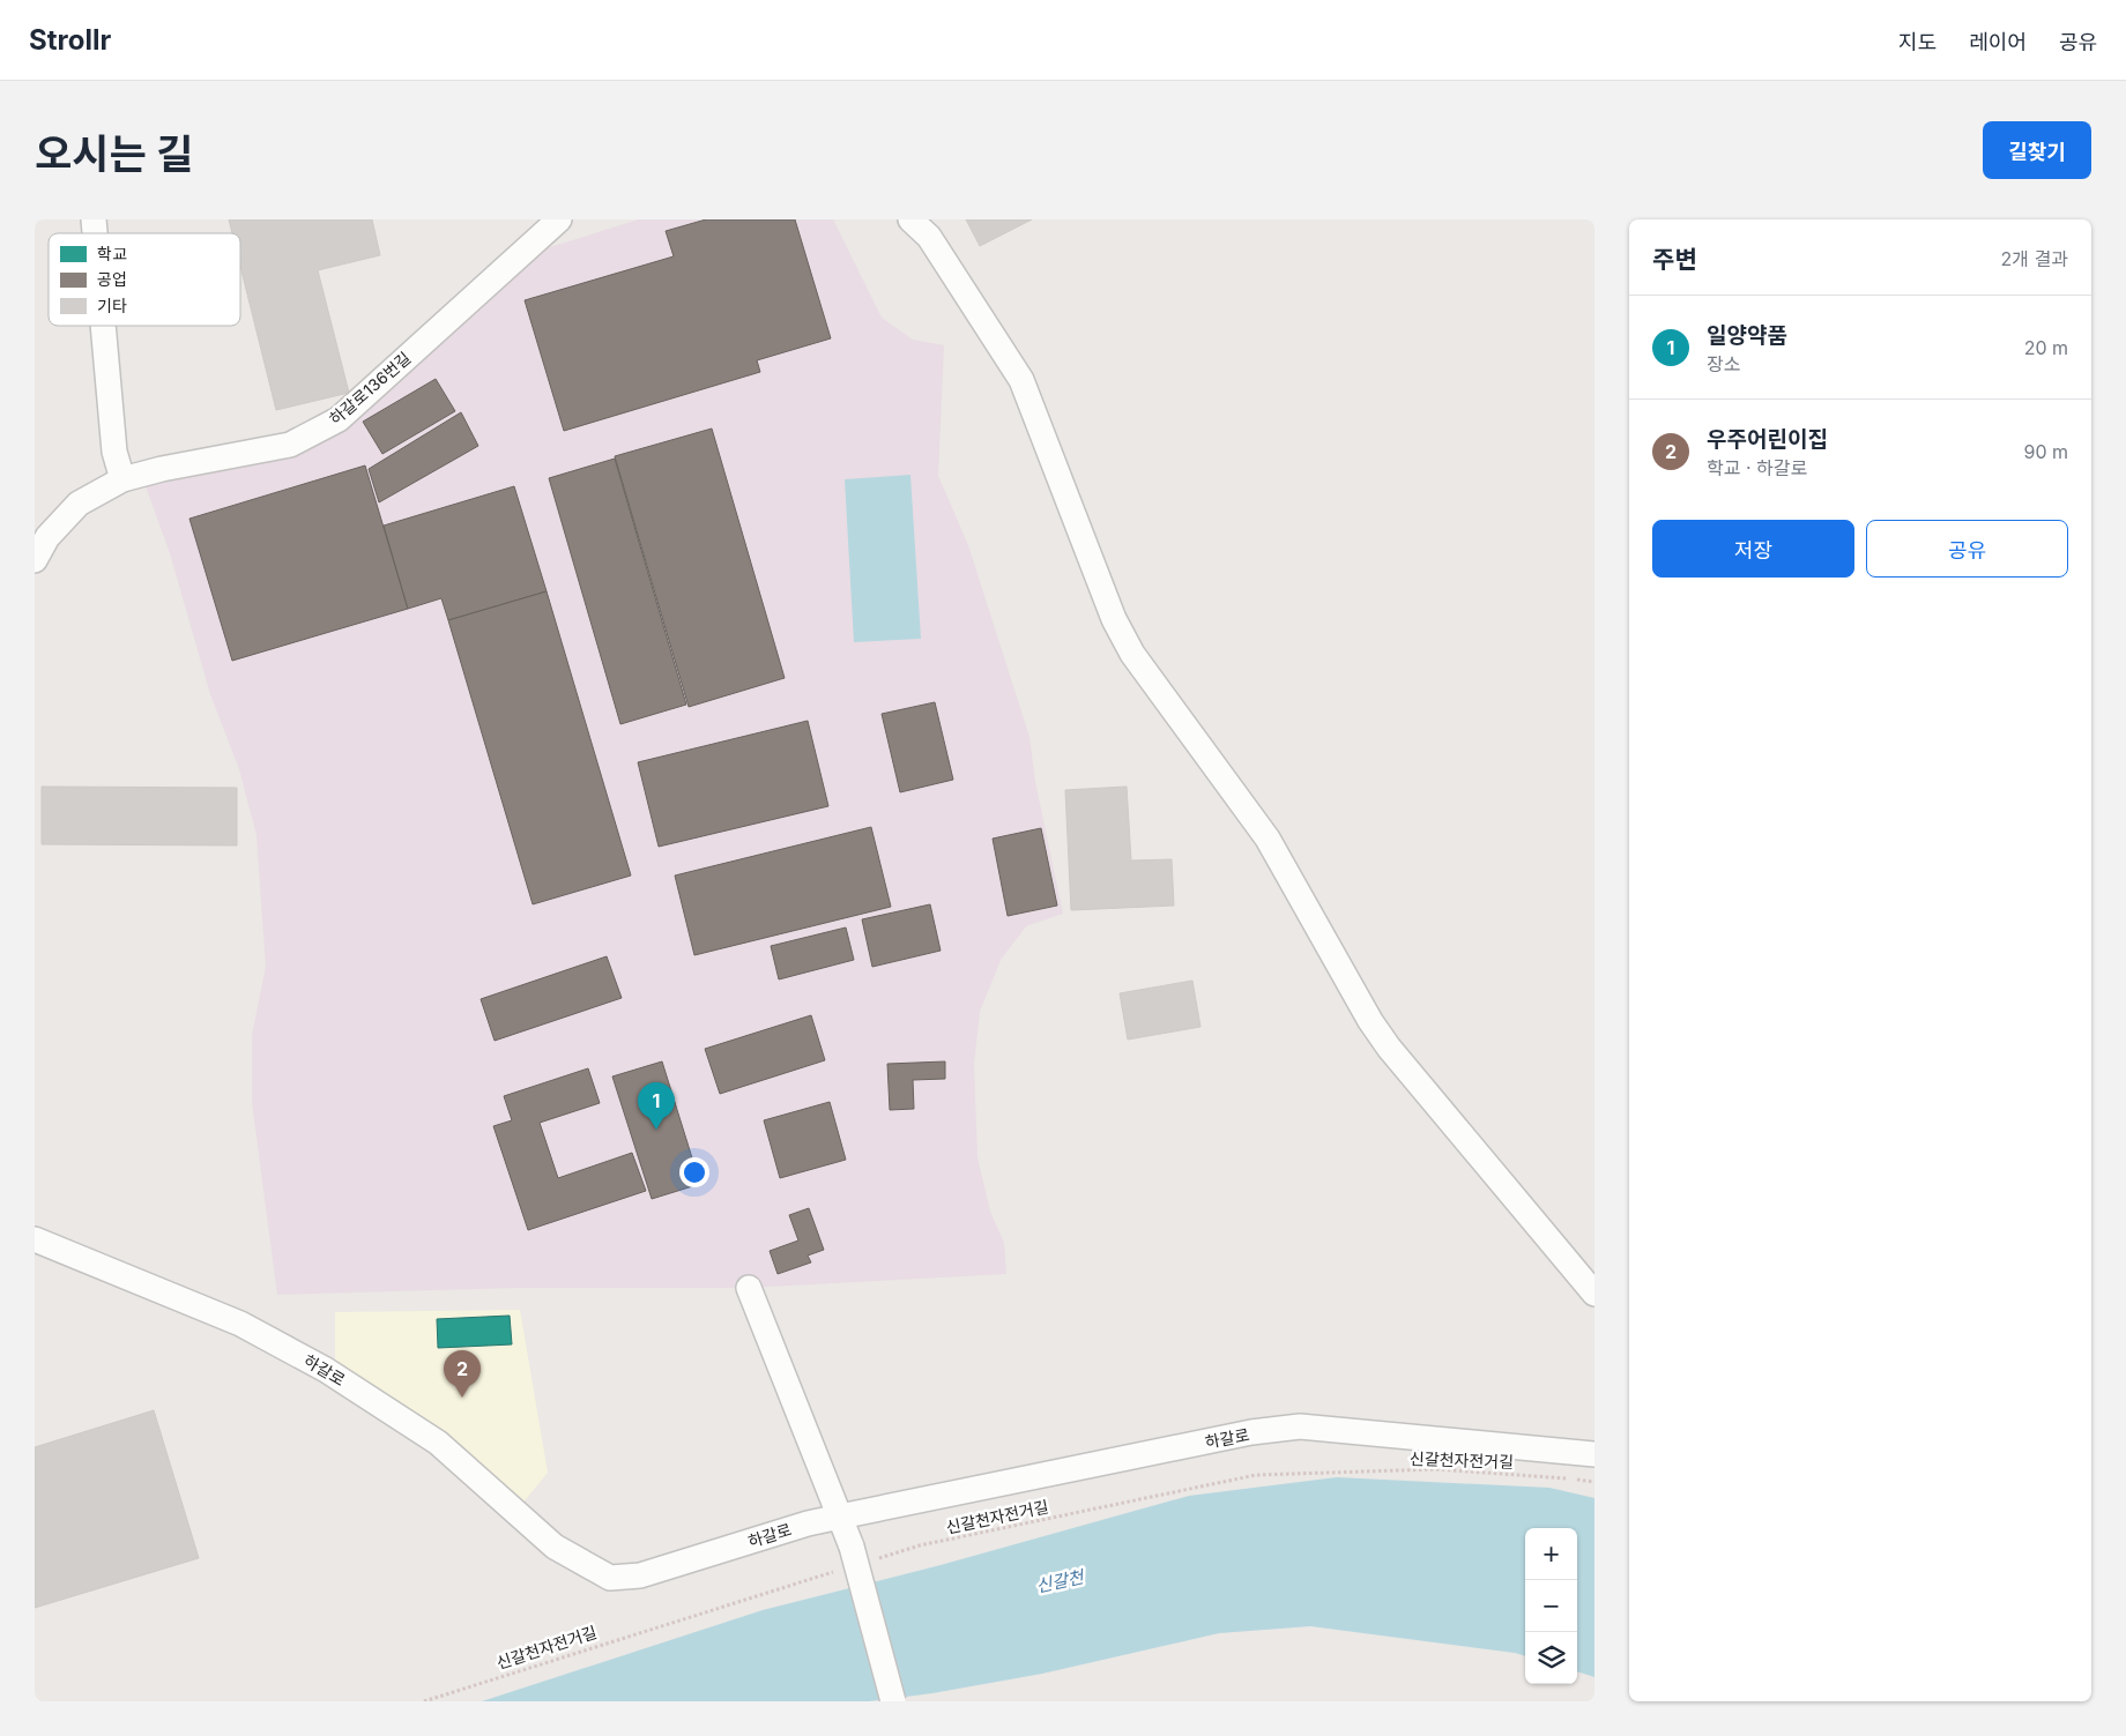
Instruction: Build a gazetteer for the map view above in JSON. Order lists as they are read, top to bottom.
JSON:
{
  "streets": {
    "street": ["하갈로136번길", "하갈로"],
    "path": ["신갈천자전거길"]
  },
  "water": ["신갈천"],
  "legend": ["학교", "공업", "기타"],
  "page": {
    "header": "Strollr",
    "nav": ["지도", "레이어", "공유"],
    "title": "오시는 길",
    "buttons": [
      "길찾기",
      ["저장", "공유"]
    ],
    "heading": ["주변", "2개 결과"],
    "list": [
      {
        "mark": "1",
        "name": "일양약품",
        "note": "장소",
        "value": "20 m"
      },
      {
        "mark": "2",
        "name": "우주어린이집",
        "note": "학교 · 하갈로",
        "value": "90 m"
      }
    ],
    "pins": ["1", "2"],
    "map_buttons": ["+", "−"]
  }
}
